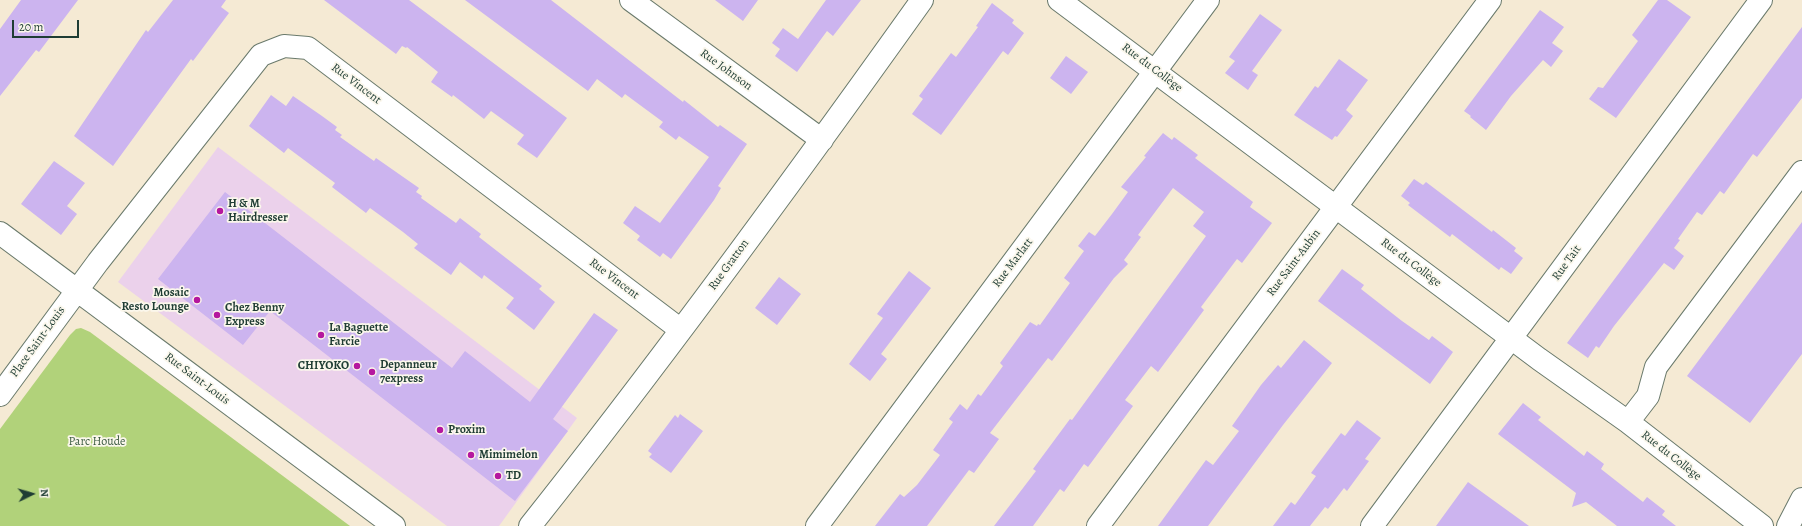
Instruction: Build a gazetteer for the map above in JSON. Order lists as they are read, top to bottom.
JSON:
{
  "streets": {
    "street": [
      "Rue du Collège",
      "Rue Johnson",
      "Rue Vincent",
      "Rue Marlatt",
      "Rue Saint-Aubin",
      "Rue Tait",
      "Rue Gratton",
      "Place Saint-Louis",
      "Rue Saint-Louis"
    ]
  },
  "crossings": [
    ["Rue du Collège", "Rue Marlatt"],
    ["Rue du Collège", "Rue Saint-Aubin"],
    ["Rue du Collège", "Rue Tait"],
    ["Rue Johnson", "Rue Gratton"],
    ["Rue Vincent", "Rue Gratton"],
    ["Rue Vincent", "Place Saint-Louis"],
    ["Rue Vincent", "Rue Saint-Louis"],
    ["Place Saint-Louis", "Rue Saint-Louis"]
  ],
  "parks": ["Parc Houde"],
  "places": [
    "H & M Hairdresser",
    "Mosaic Resto Lounge",
    "Chez Benny Express",
    "La Baguette Farcie",
    "CHIYOKO",
    "Depanneur 7express",
    "Proxim",
    "Mimimelon",
    "TD"
  ],
  "scale_bar": "20 m",
  "north": "right"
}
